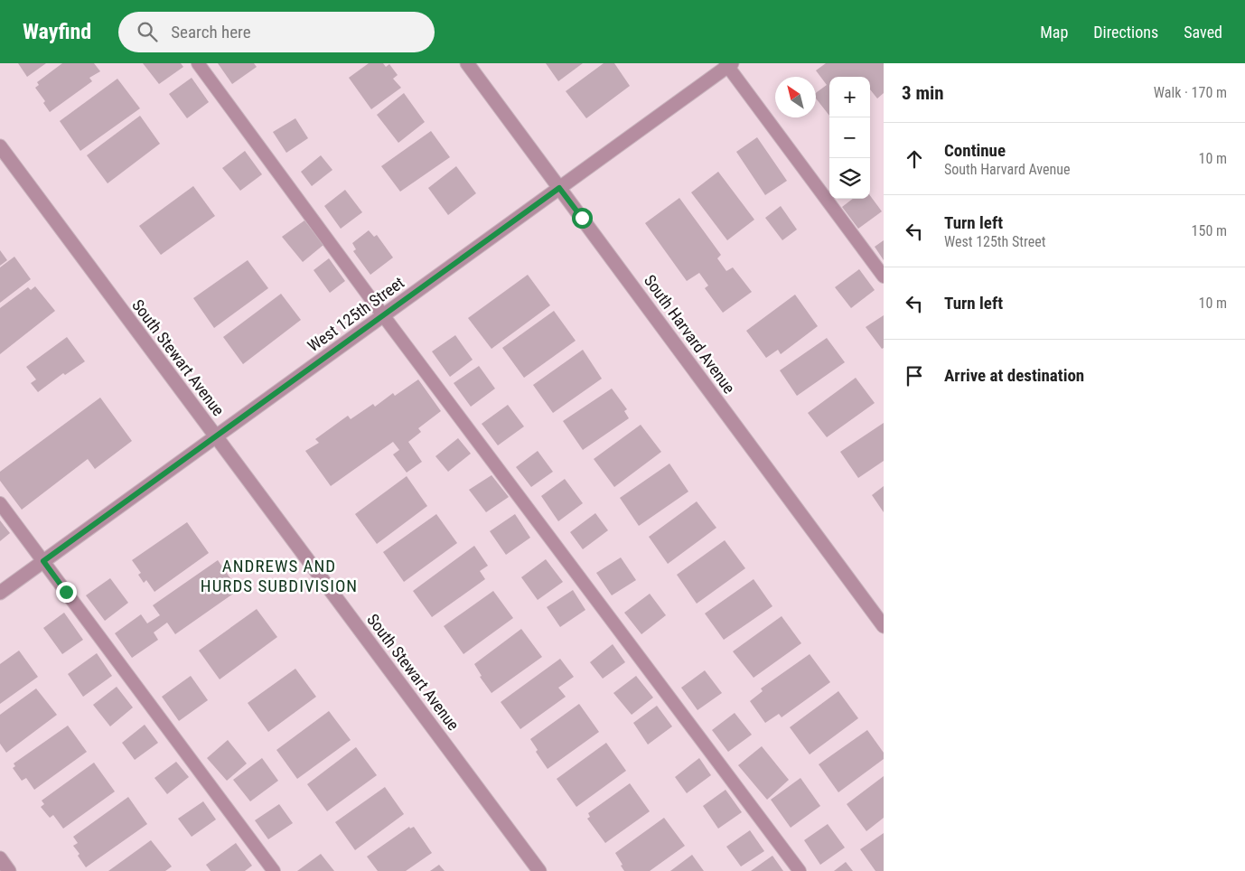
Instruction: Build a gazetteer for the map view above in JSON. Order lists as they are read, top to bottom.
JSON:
{
  "streets": {
    "street": ["West 125th Street", "South Harvard Avenue", "South Stewart Avenue"]
  },
  "crossings": [
    ["West 125th Street", "South Harvard Avenue"],
    ["West 125th Street", "South Stewart Avenue"]
  ],
  "districts": ["ANDREWS AND HURDS SUBDIVISION"],
  "north": "top left",
  "page": {
    "header": "Wayfind",
    "search": "Search here",
    "nav": ["Map", "Directions", "Saved"],
    "heading": ["3 min", "Walk · 170 m"],
    "map_buttons": ["+", "−"],
    "list": [
      ["Continue", "South Harvard Avenue", "10 m"],
      ["Turn left", "West 125th Street", "150 m"],
      ["Turn left", "10 m"],
      "Arrive at destination"
    ]
  }
}
